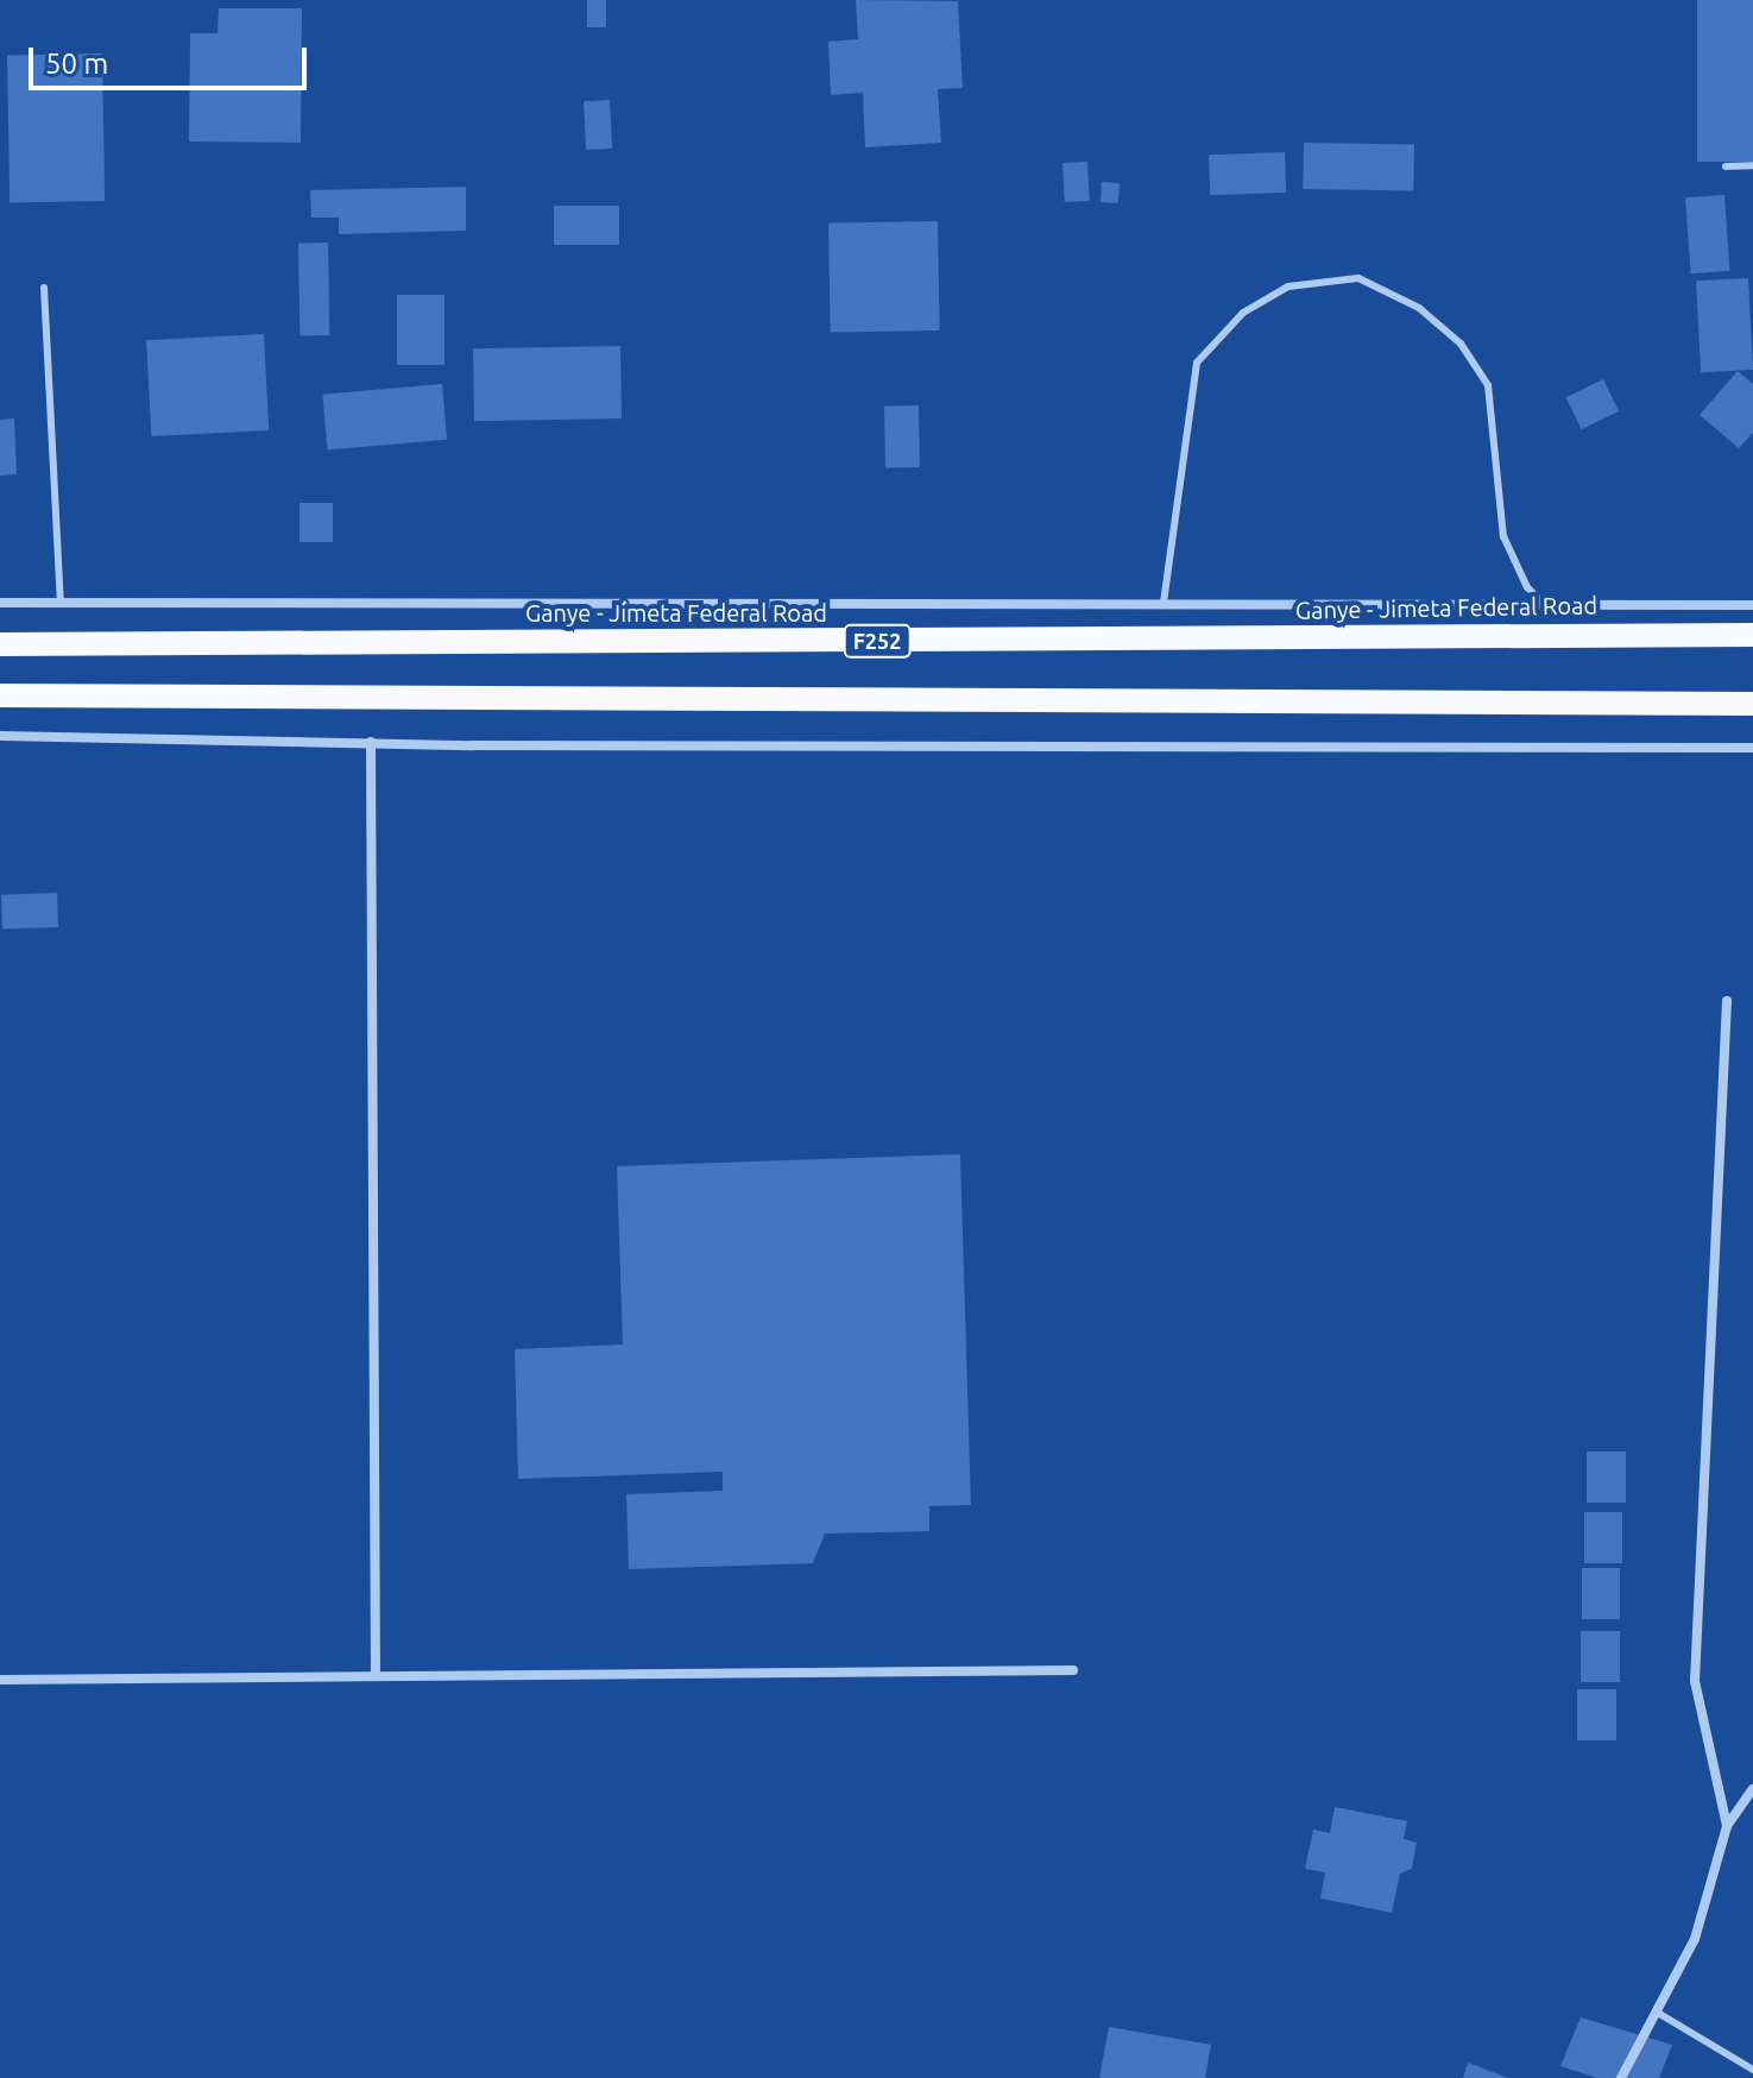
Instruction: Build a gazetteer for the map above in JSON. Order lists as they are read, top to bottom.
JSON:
{
  "streets": {
    "main road": ["Ganye - Jimeta Federal Road", "F252"]
  },
  "scale_bar": "50 m"
}
